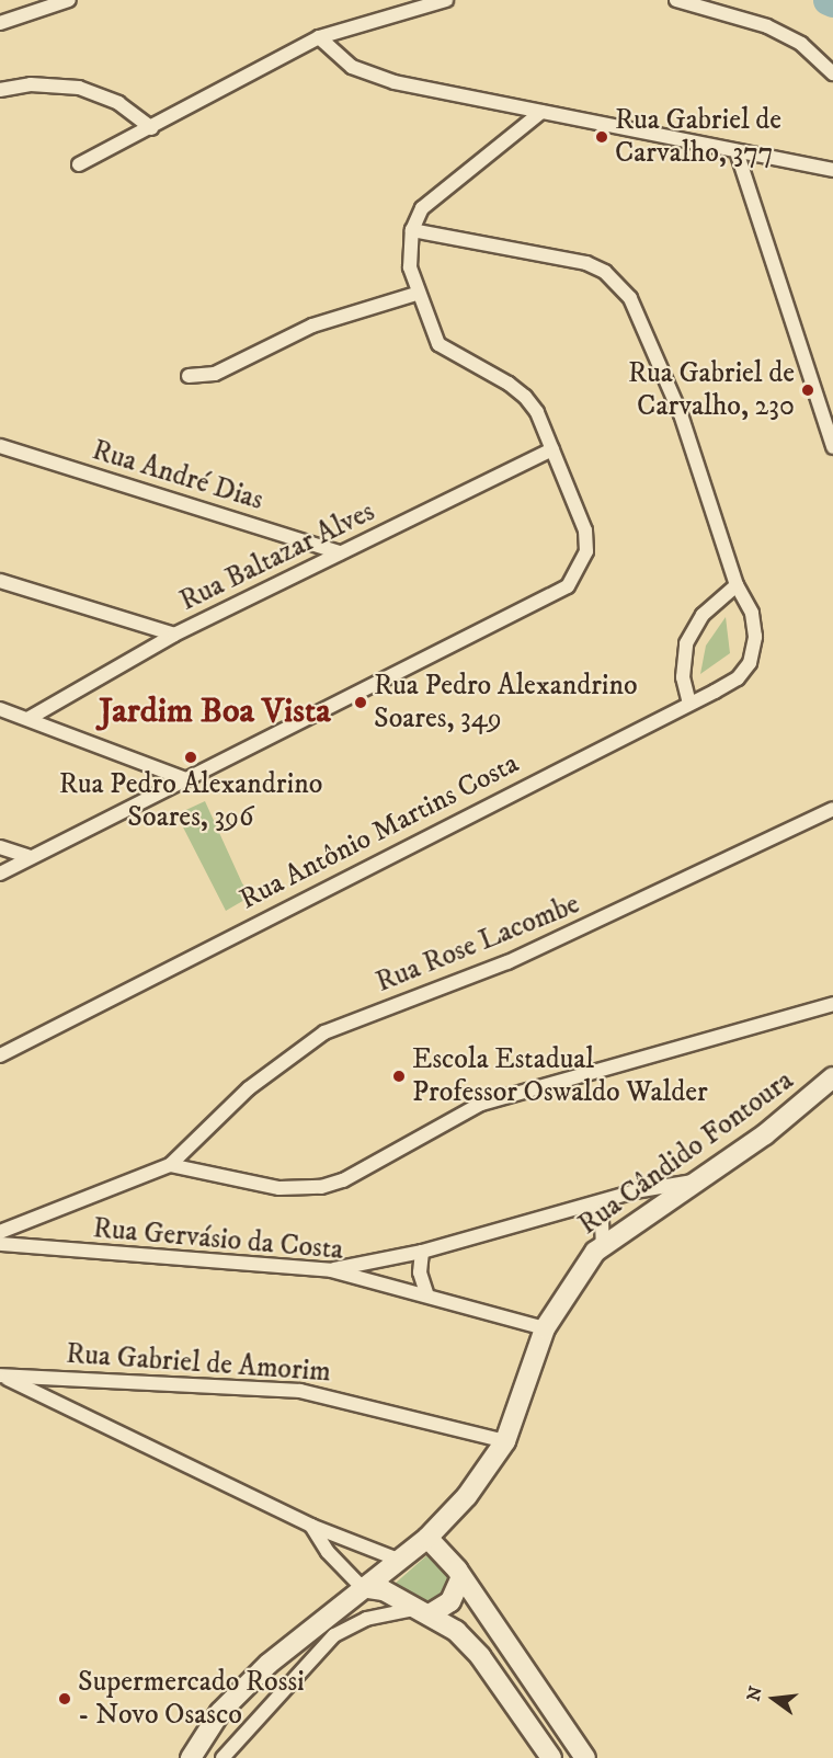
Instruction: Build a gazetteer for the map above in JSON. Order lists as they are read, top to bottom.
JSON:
{
  "streets": {
    "main road": ["Rua Cândido Fontoura"],
    "street": [
      "Rua André Dias",
      "Rua Baltazar Alves",
      "Rua Antônio Martins Costa",
      "Rua Rose Lacombe",
      "Rua Gervásio da Costa",
      "Rua Gabriel de Amorim"
    ]
  },
  "crossings": [
    ["Rua André Dias", "Rua Baltazar Alves"],
    ["Rua Cândido Fontoura", "Rua Gervásio da Costa"],
    ["Rua Cândido Fontoura", "Rua Gabriel de Amorim"]
  ],
  "districts": ["Jardim Boa Vista"],
  "places": [
    "Rua Gabriel de Carvalho, 377",
    "Rua Gabriel de Carvalho, 230",
    "Rua Pedro Alexandrino Soares, 349",
    "Rua Pedro Alexandrino Soares, 396",
    "Escola Estadual Professor Oswaldo Walder",
    "Supermercado Rossi - Novo Osasco"
  ],
  "north": "left"
}
